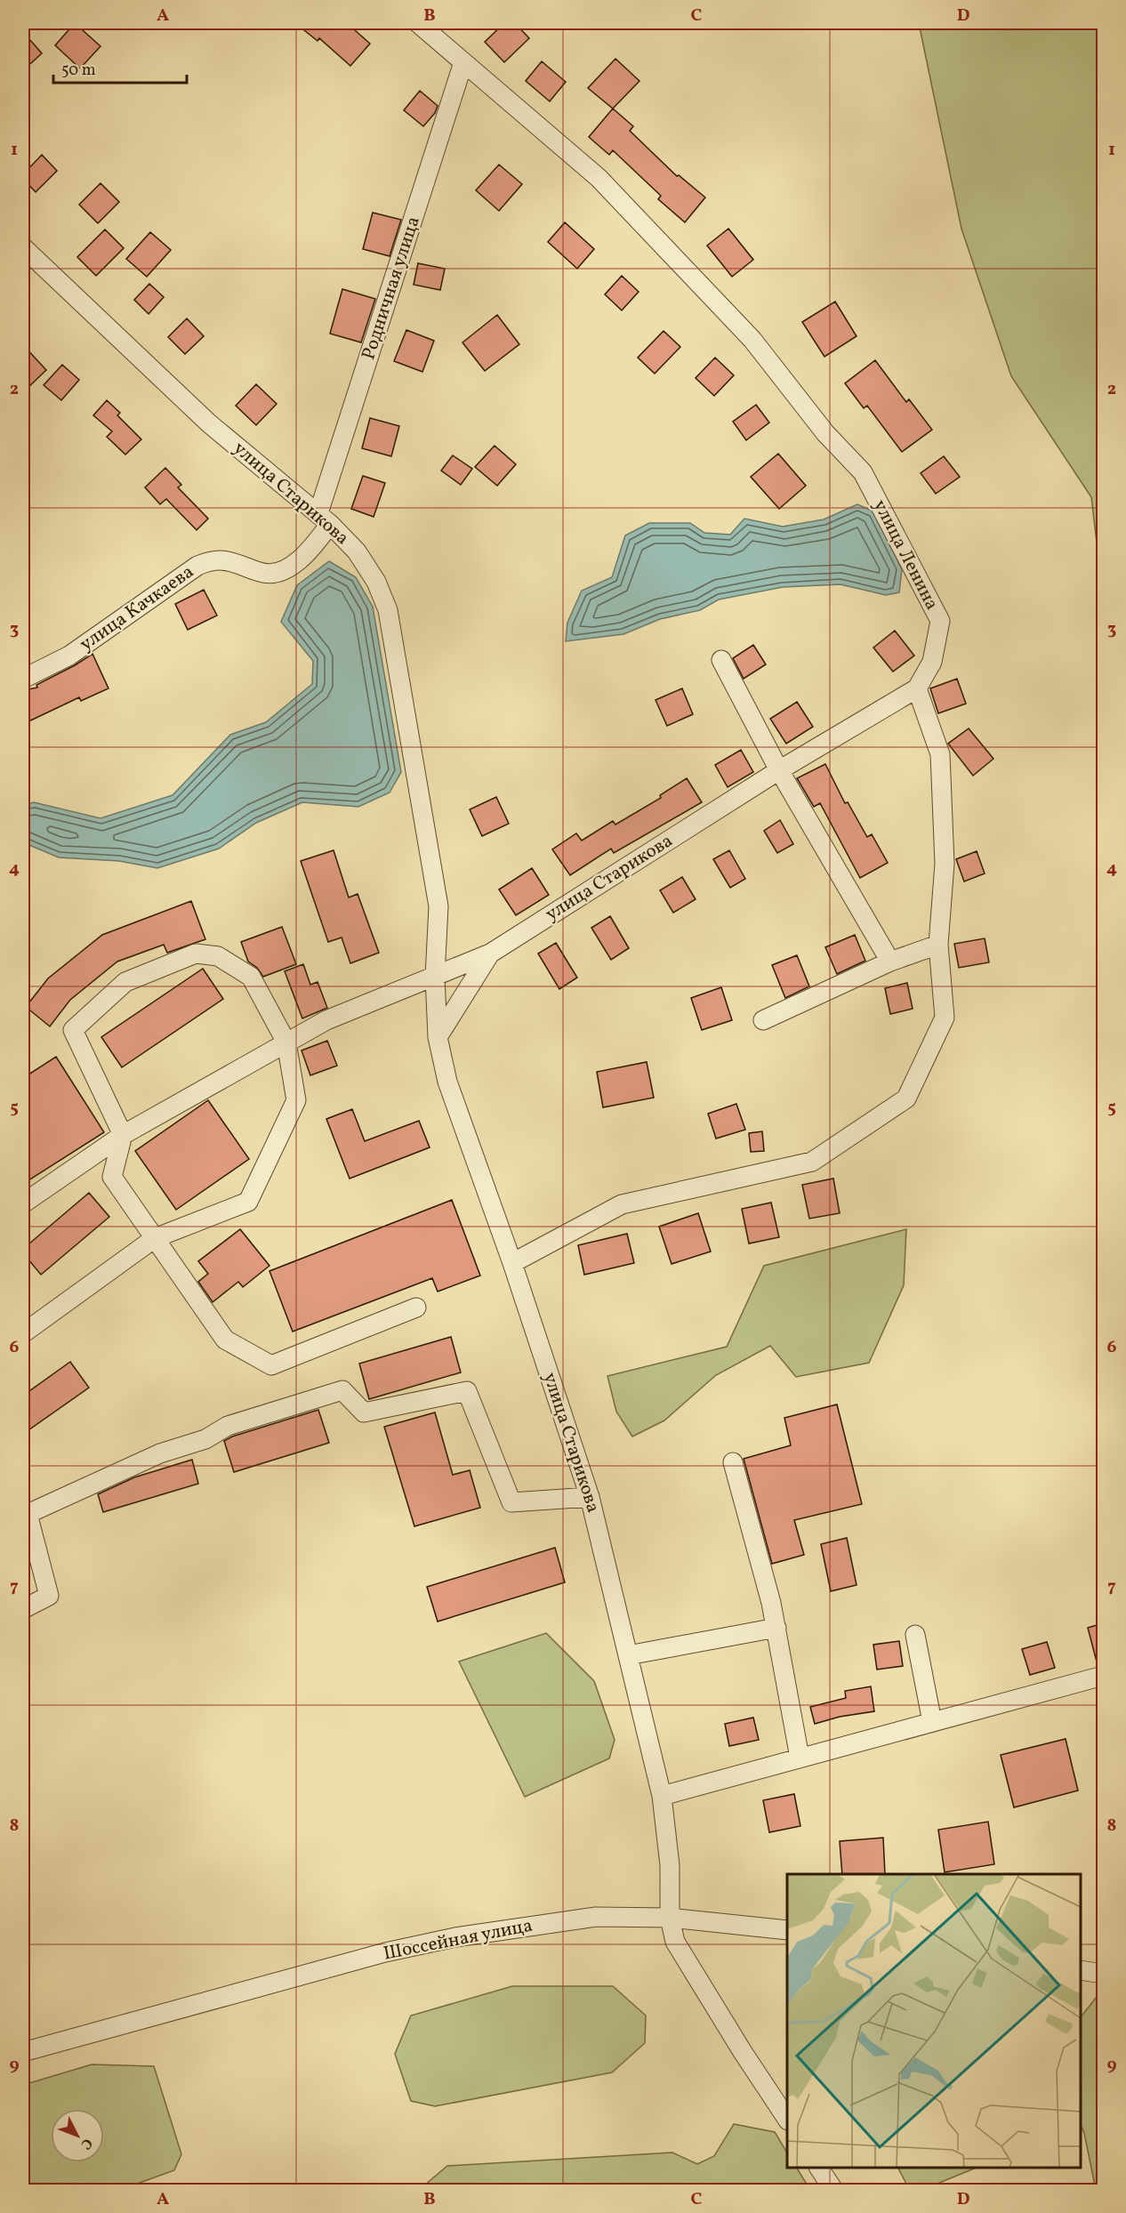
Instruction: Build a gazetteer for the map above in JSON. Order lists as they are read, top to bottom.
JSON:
{
  "streets": {
    "street": [
      "Родничная улица",
      "улица Старикова",
      "улица Ленина",
      "улица Качкаева",
      "Шоссейная улица"
    ]
  },
  "crossings": [
    ["Родничная улица", "улица Старикова"],
    ["Родничная улица", "улица Ленина"],
    ["Родничная улица", "улица Качкаева"],
    ["улица Старикова", "улица Ленина"],
    ["улица Старикова", "улица Качкаева"],
    ["улица Старикова", "Шоссейная улица"]
  ],
  "scale_bar": "50 m",
  "north": "bottom right",
  "grid": {
    "columns": [
      "A",
      "B",
      "C",
      "D"
    ],
    "rows": [
      "1",
      "2",
      "3",
      "4",
      "5",
      "6",
      "7",
      "8",
      "9"
    ]
  }
}
